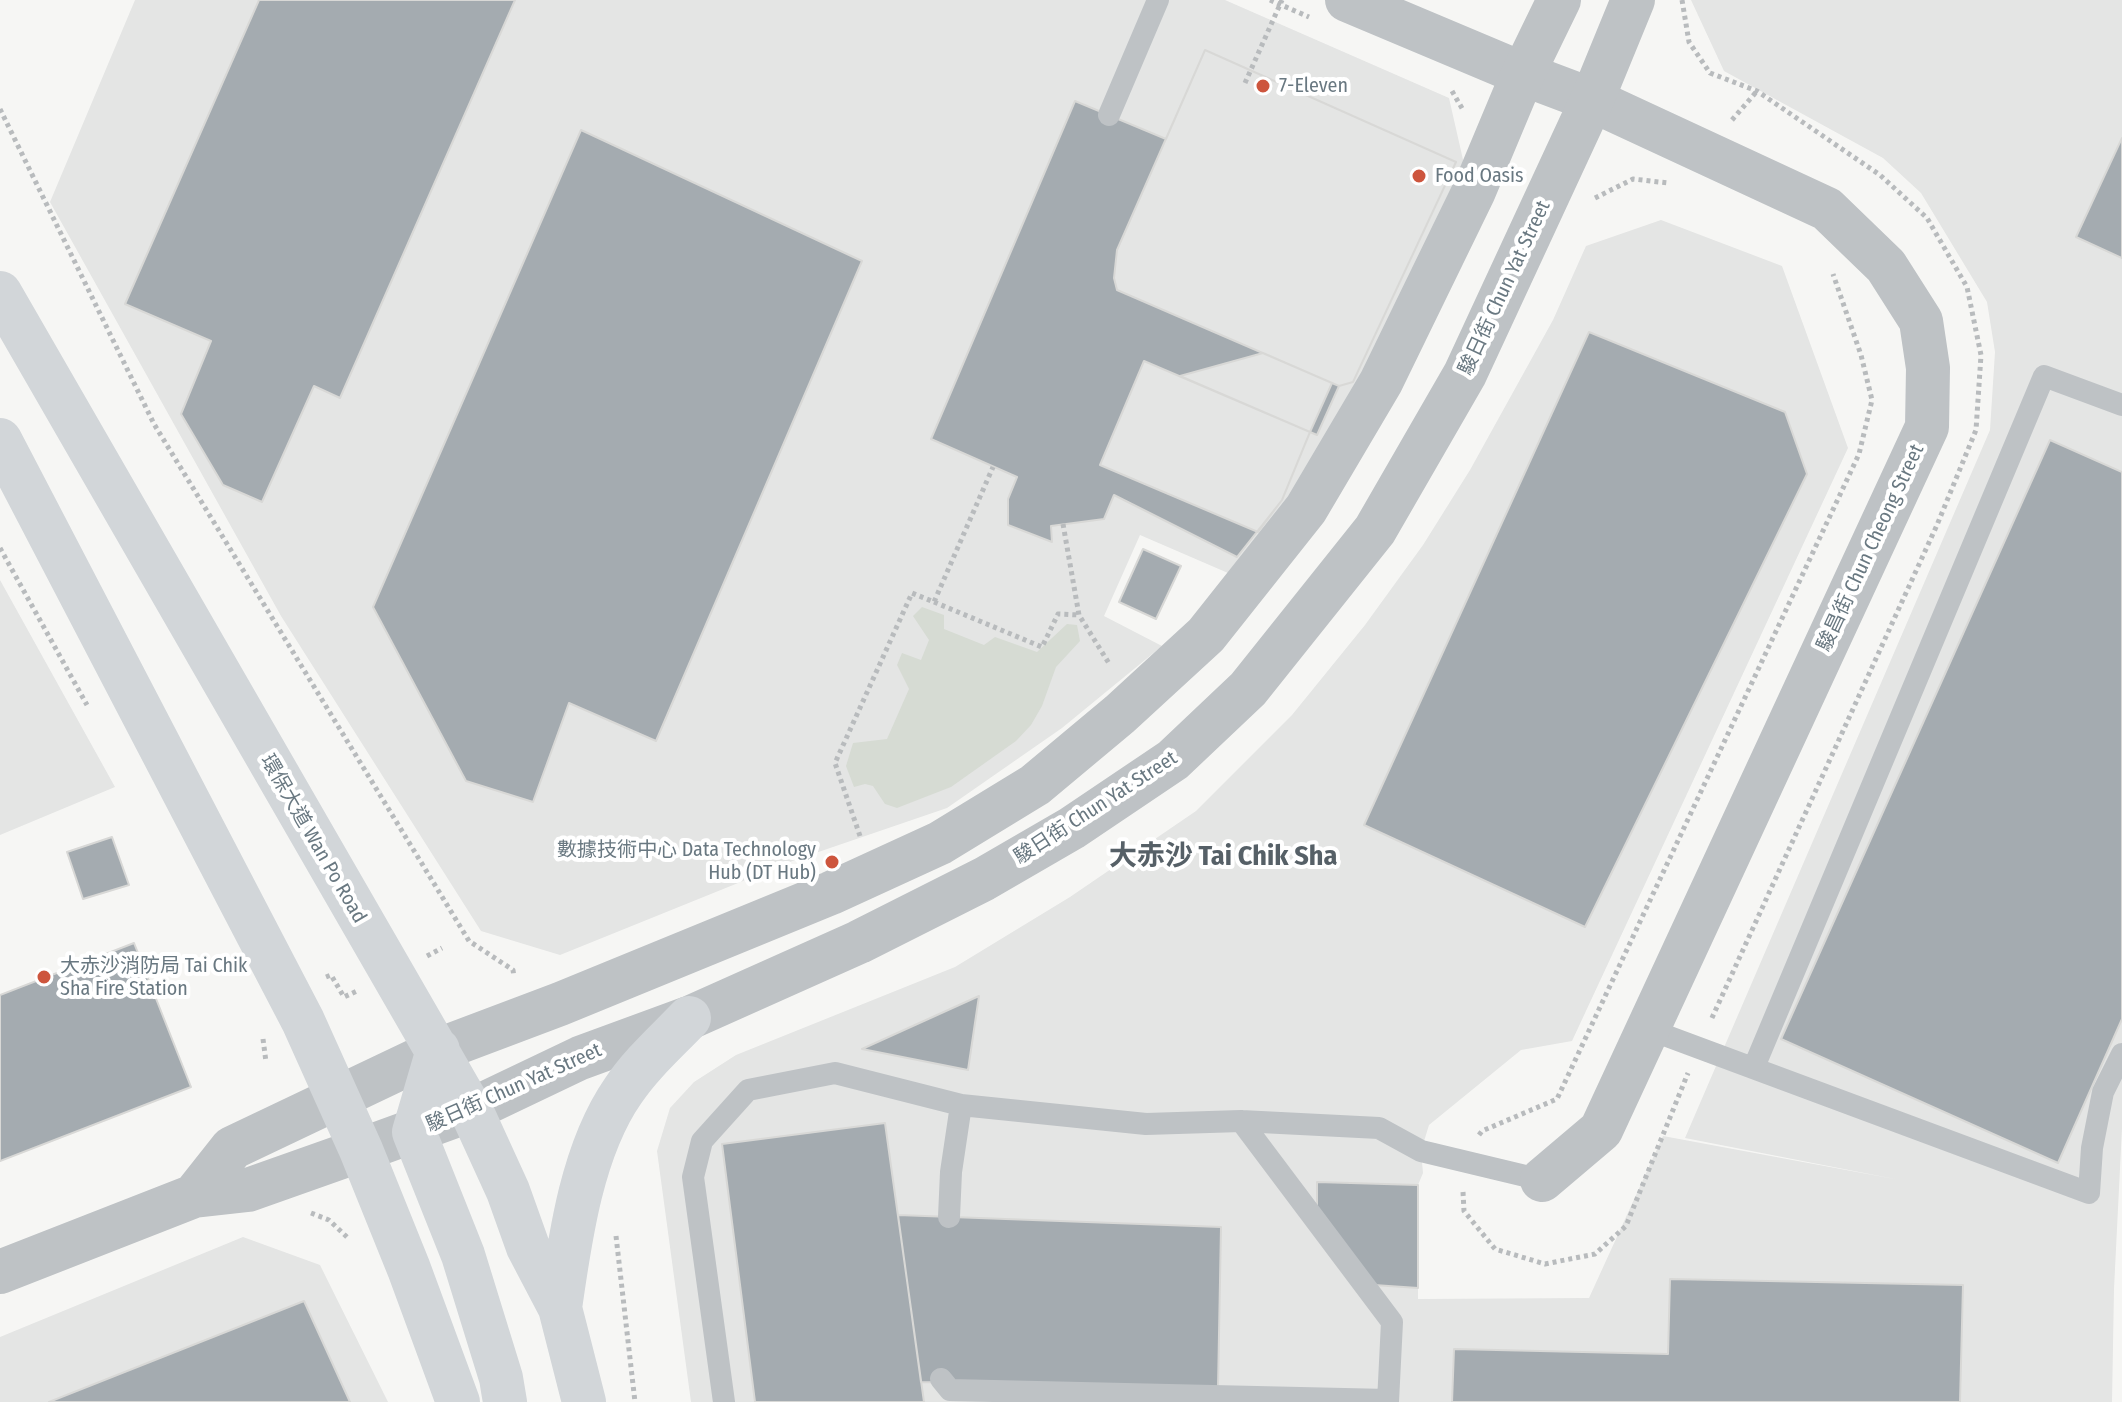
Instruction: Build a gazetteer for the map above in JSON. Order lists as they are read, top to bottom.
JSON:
{
  "streets": {
    "main road": ["環保大道 Wan Po Road"],
    "street": ["駿日街 Chun Yat Street", "駿昌街 Chun Cheong Street"]
  },
  "crossings": [
    ["駿日街 Chun Yat Street", "駿昌街 Chun Cheong Street"],
    ["駿日街 Chun Yat Street", "環保大道 Wan Po Road"]
  ],
  "districts": ["大赤沙 Tai Chik Sha"],
  "places": [
    "7-Eleven",
    "Food Oasis",
    "數據技術中心 Data Technology Hub (DT Hub)",
    "大赤沙消防局 Tai Chik Sha Fire Station"
  ]
}
